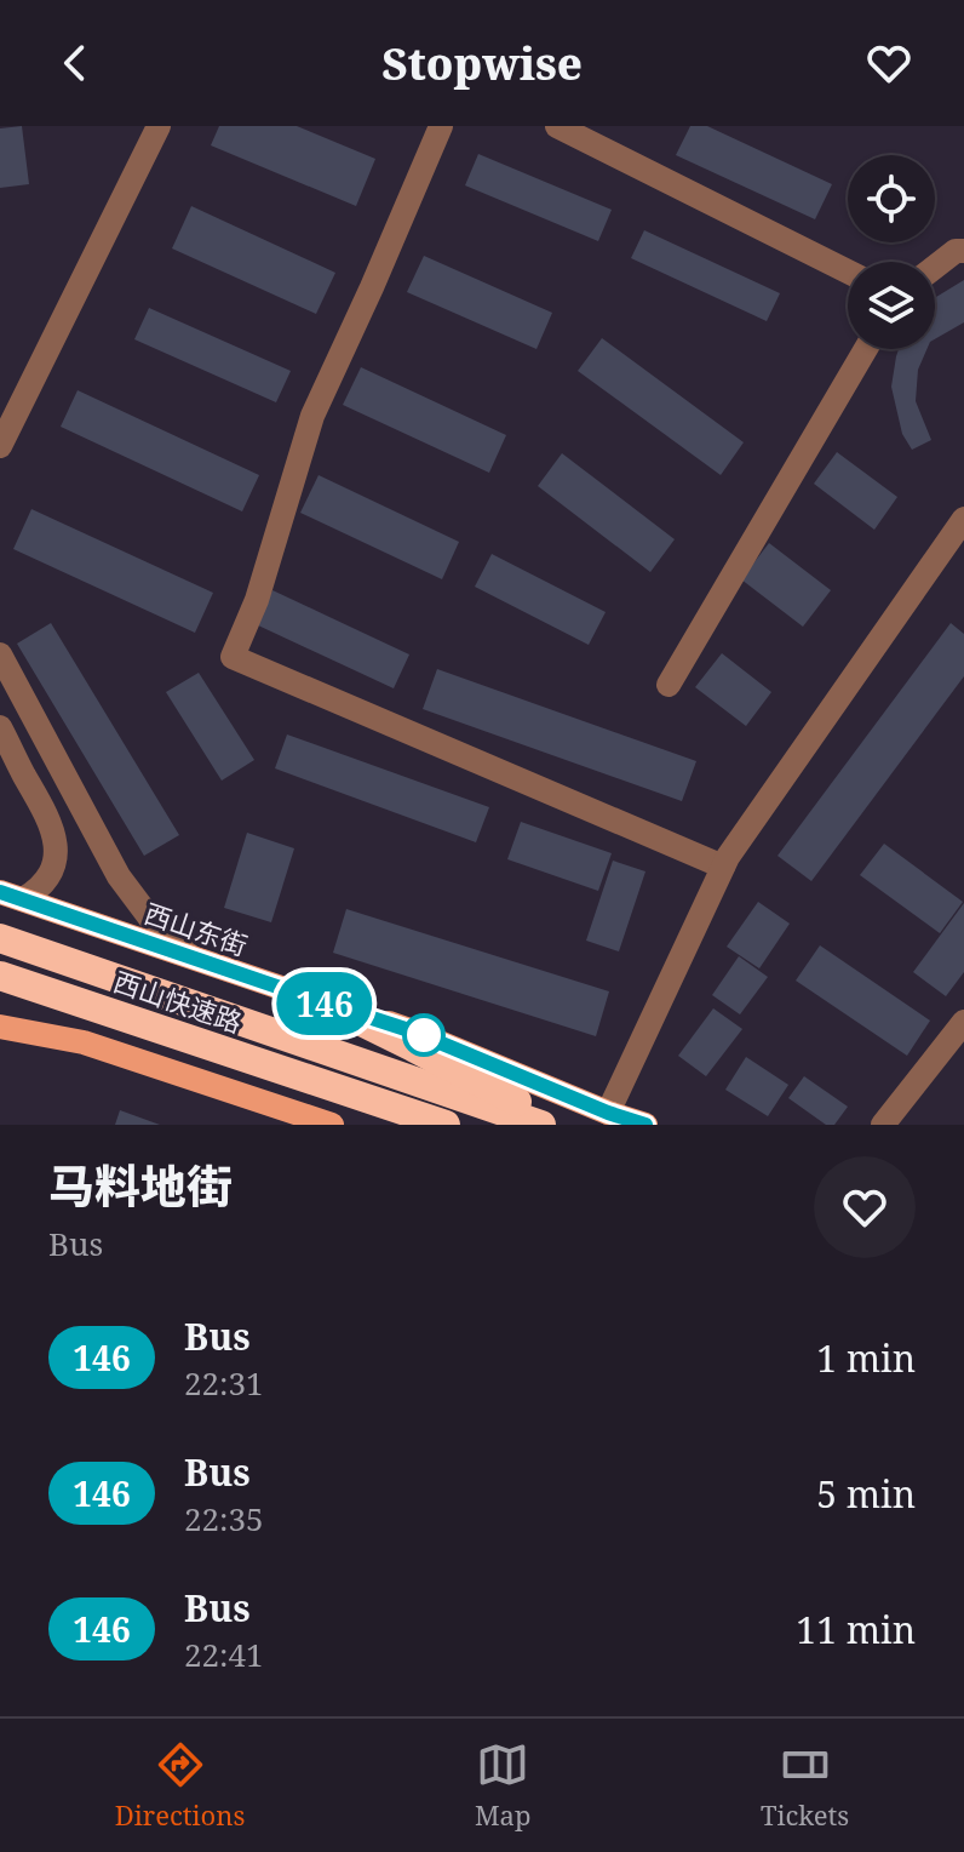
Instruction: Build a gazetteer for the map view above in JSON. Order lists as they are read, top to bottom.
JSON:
{
  "streets": {
    "highway": ["西山快速路"],
    "main road": ["西山东街"]
  },
  "lines": ["bus line 146"],
  "page": {
    "header": "Stopwise",
    "on_map": "146",
    "heading": ["马料地街", "Bus"],
    "list": [
      {
        "mark": "146",
        "name": "Bus",
        "note": "22:31",
        "value": "1 min"
      },
      {
        "mark": "146",
        "name": "Bus",
        "note": "22:35",
        "value": "5 min"
      },
      {
        "mark": "146",
        "name": "Bus",
        "note": "22:41",
        "value": "11 min"
      }
    ],
    "tabs": ["Directions", "Map", "Tickets"]
  }
}
